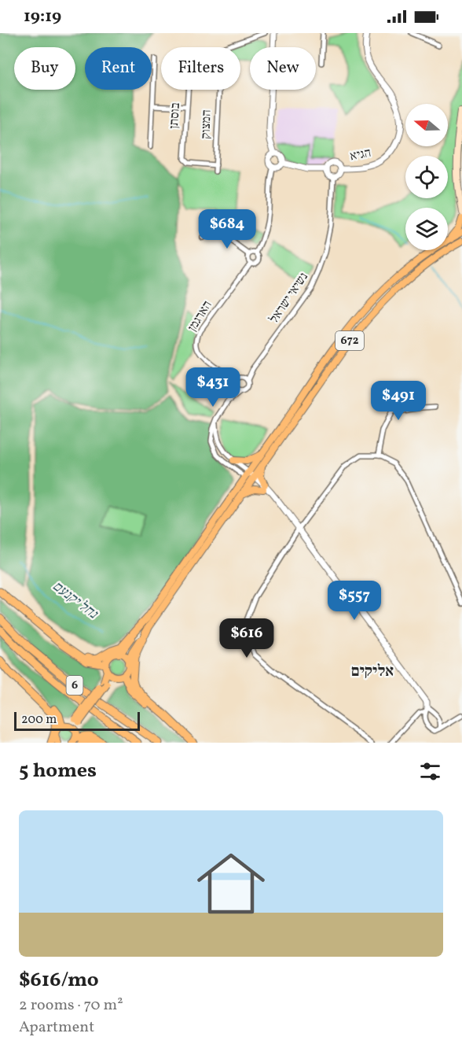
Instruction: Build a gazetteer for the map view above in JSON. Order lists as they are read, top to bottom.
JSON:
{
  "streets": {
    "highway": ["6"],
    "main road": ["672"],
    "street": [
      "בוסתן",
      "המצוק",
      "הגיא",
      "נשיאי ישראל",
      "הארגמן"
    ]
  },
  "crossings": [
    ["בוסתן", "המצוק"],
    ["הגיא", "נשיאי ישראל"],
    ["נשיאי ישראל", "הארגמן"],
    ["נשיאי ישראל", "672"]
  ],
  "districts": ["אליקים"],
  "water": ["נחל יקנעם"],
  "scale_bar": "200 m",
  "north": "left",
  "page": {
    "status": "19:19",
    "chip": [
      "Buy",
      "Rent",
      "Filters",
      "New"
    ],
    "price": [
      "$684",
      "$431",
      "$491",
      "$557",
      "$616"
    ],
    "scale": "200 m",
    "heading": "5 homes",
    "list": [
      {
        "name": "$616/mo",
        "note": "2 rooms · 70 m² · Apartment"
      }
    ]
  }
}
